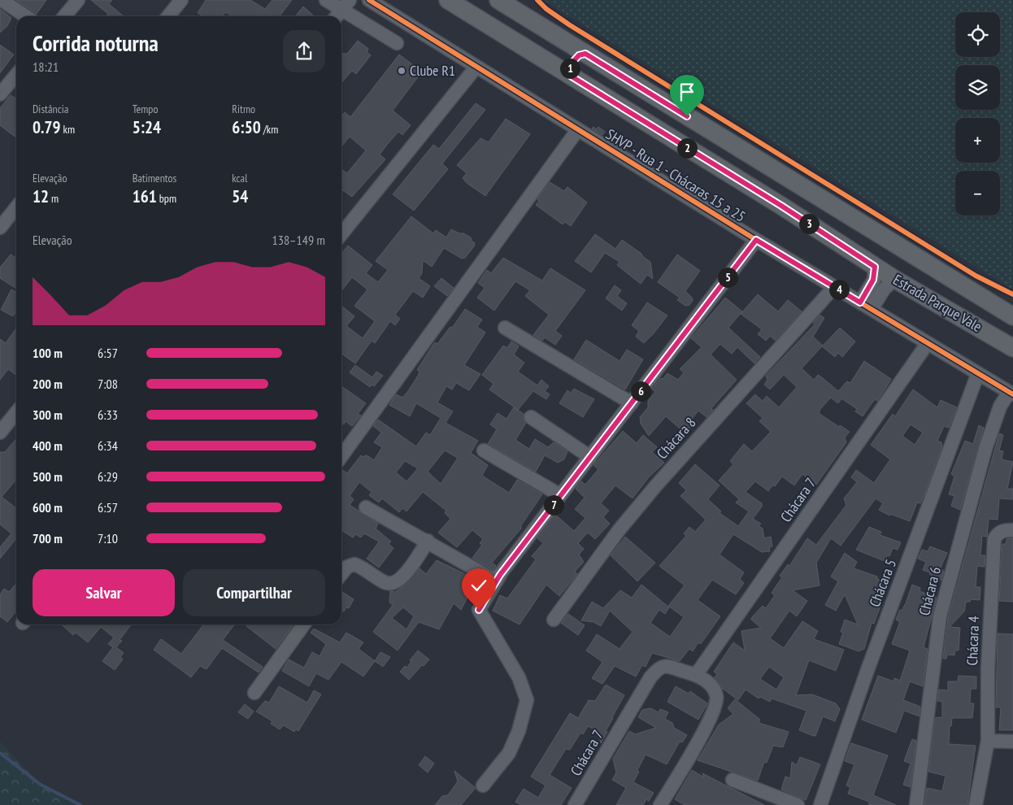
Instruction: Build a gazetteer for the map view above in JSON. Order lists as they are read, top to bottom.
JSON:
{
  "streets": {
    "main road": ["Estrada Parque Vale"],
    "street": [
      "SHVP - Rua 1 - Chácaras 15 a 25",
      "Chácara 8",
      "Chácara 7",
      "Chácara 5",
      "Chácara 6",
      "Chácara 4"
    ]
  },
  "crossings": [
    ["SHVP - Rua 1 - Chácaras 15 a 25", "Chácara 8"],
    ["SHVP - Rua 1 - Chácaras 15 a 25", "Chácara 7"],
    ["SHVP - Rua 1 - Chácaras 15 a 25", "Chácara 5"],
    ["SHVP - Rua 1 - Chácaras 15 a 25", "Chácara 6"]
  ],
  "places": ["Clube R1"],
  "page": {
    "map_buttons": ["+", "−"],
    "heading": ["Corrida noturna", "18:21"],
    "pins": [
      "1",
      "2",
      "3",
      "5",
      "4",
      "6",
      "7"
    ],
    "stats": [
      ["Distância", "0.79 km"],
      ["Tempo", "5:24"],
      ["Ritmo", "6:50 /km"],
      ["Elevação", "12 m"],
      ["Batimentos", "161 bpm"],
      ["kcal", "54"]
    ],
    "chart": ["Elevação", "138–149 m"],
    "list": [
      {
        "name": "100 m",
        "note": "6:57"
      },
      {
        "name": "200 m",
        "note": "7:08"
      },
      {
        "name": "300 m",
        "note": "6:33"
      },
      {
        "name": "400 m",
        "note": "6:34"
      },
      {
        "name": "500 m",
        "note": "6:29"
      },
      {
        "name": "600 m",
        "note": "6:57"
      },
      {
        "name": "700 m",
        "note": "7:10"
      }
    ],
    "buttons": ["Salvar", "Compartilhar"]
  }
}
